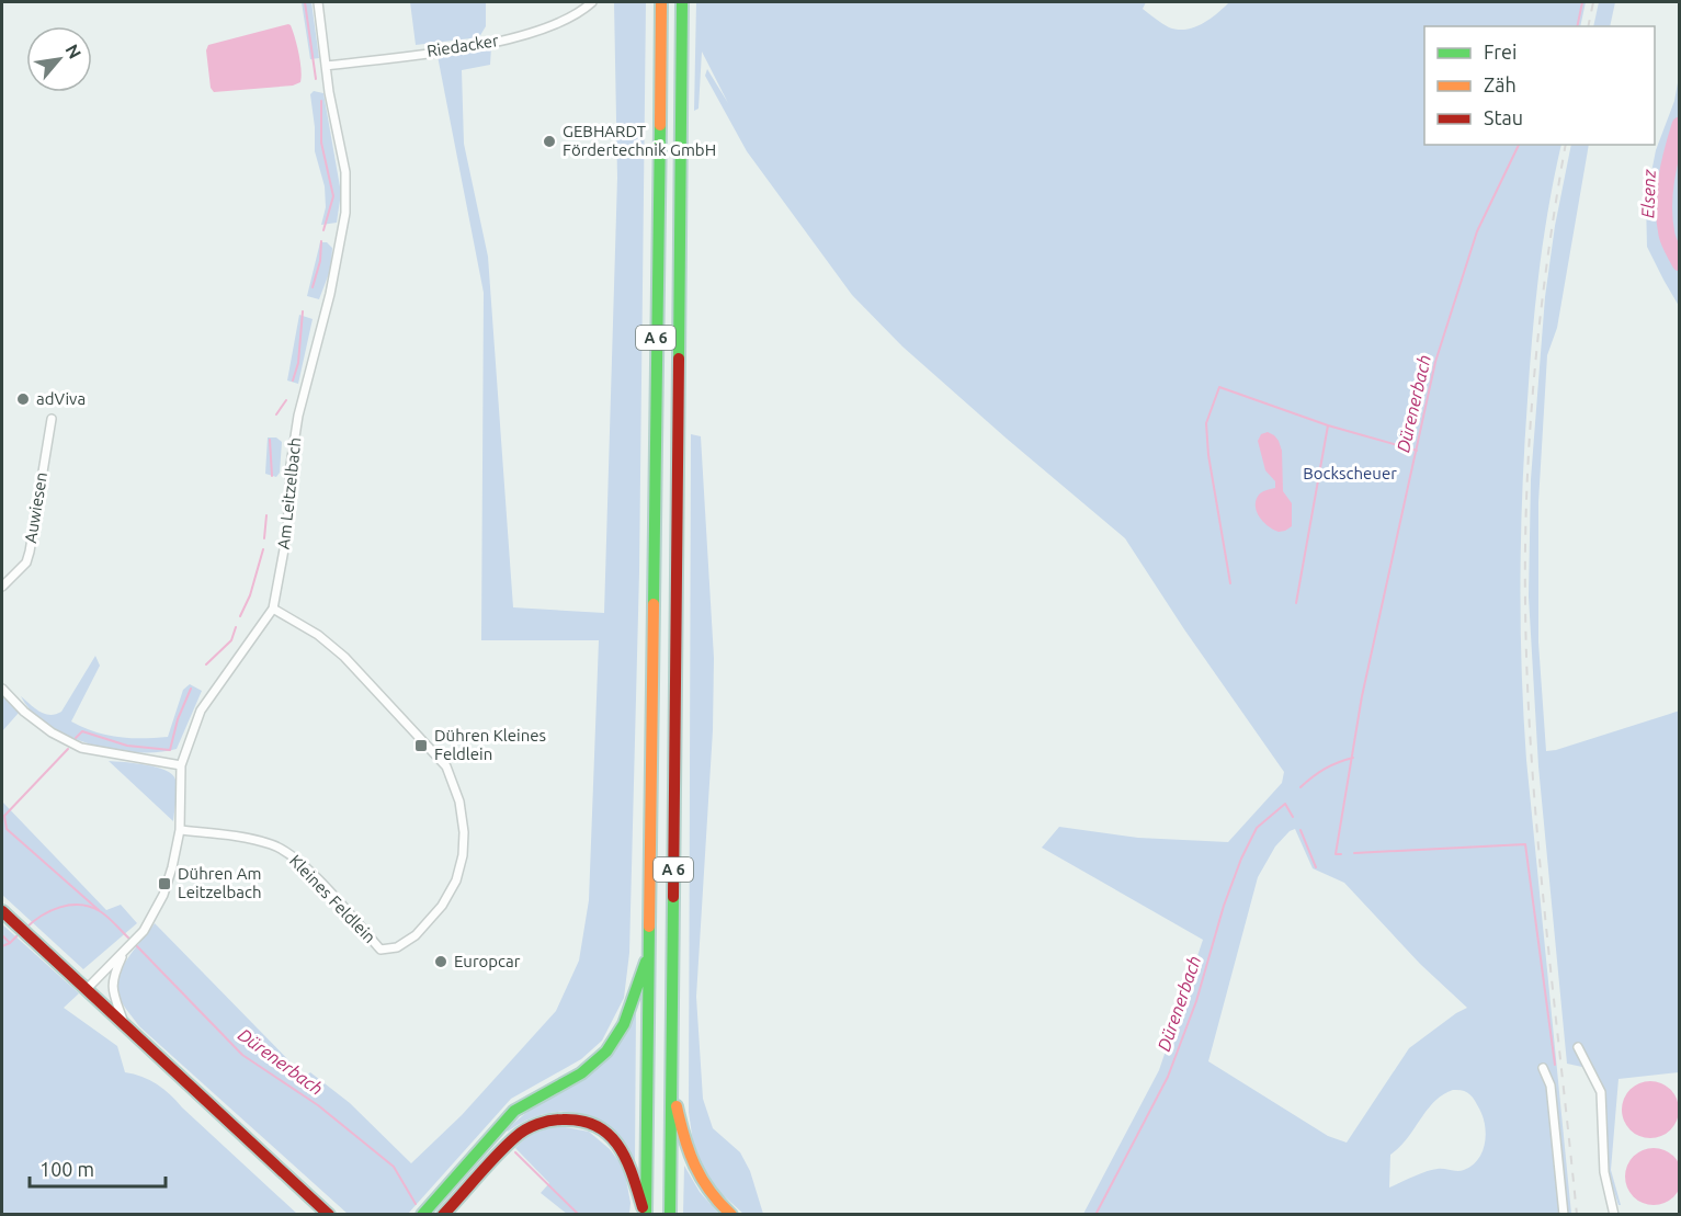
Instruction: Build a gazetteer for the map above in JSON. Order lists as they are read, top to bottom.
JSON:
{
  "streets": {
    "main road": ["A 6"],
    "street": [
      "Riedacker",
      "Am Leitzelbach",
      "Auwiesen",
      "Kleines Feldlein"
    ]
  },
  "crossings": [
    ["Riedacker", "Am Leitzelbach"],
    ["Am Leitzelbach", "Kleines Feldlein"]
  ],
  "water": ["Elsenz", "Dürenerbach"],
  "parks": ["Bockscheuer"],
  "places": {
    "other": ["GEBHARDT Fördertechnik GmbH", "adViva", "Europcar"],
    "transit": ["Dühren Kleines Feldlein", "Dühren Am Leitzelbach"]
  },
  "legend": ["Frei", "Zäh", "Stau"],
  "scale_bar": "100 m",
  "north": "top right"
}
